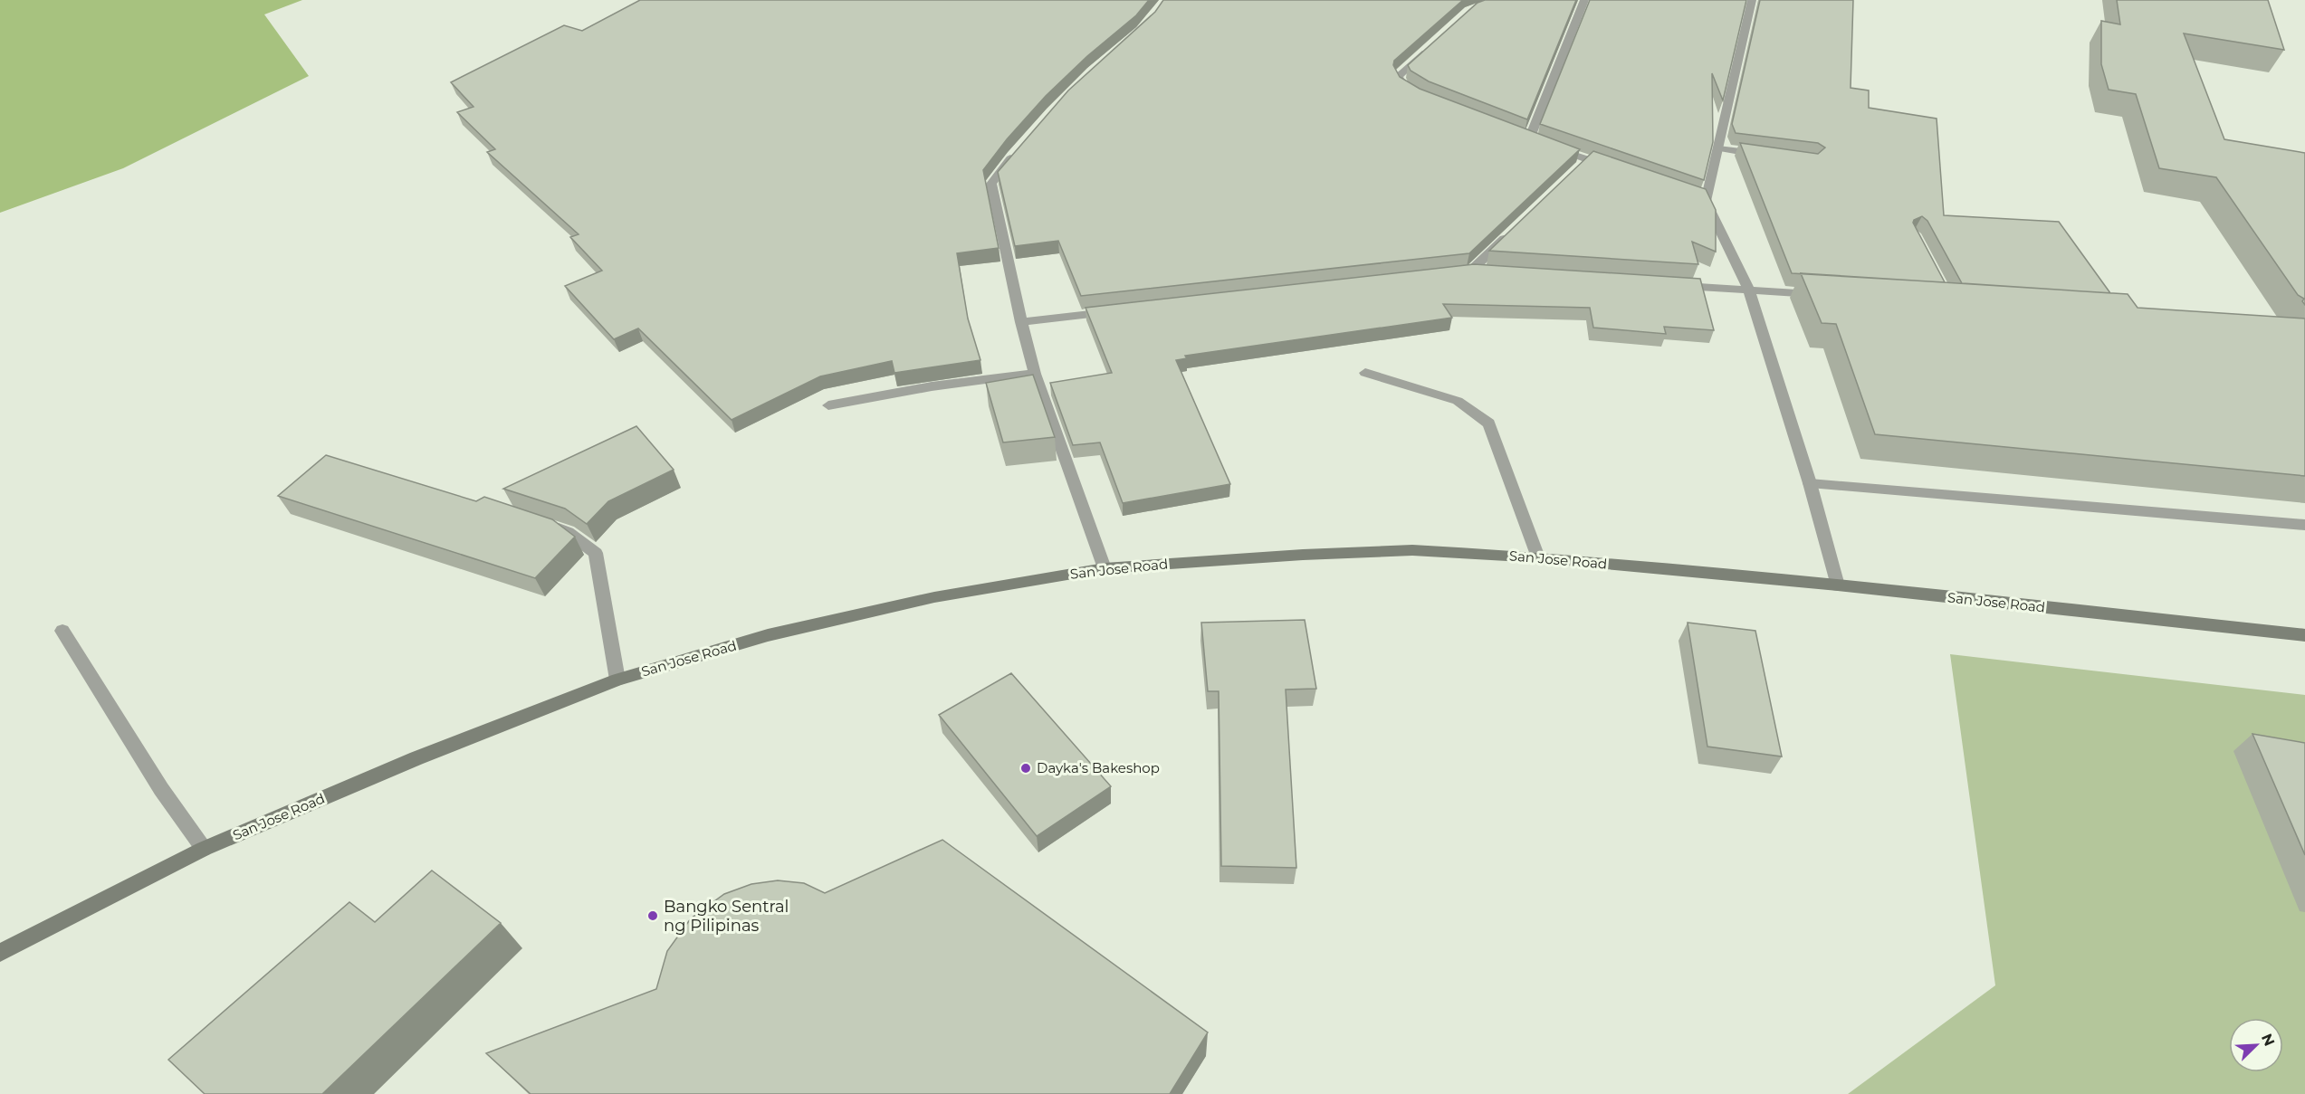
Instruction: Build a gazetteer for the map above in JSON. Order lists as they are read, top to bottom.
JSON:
{
  "streets": {
    "main road": ["San Jose Road"]
  },
  "places": ["Dayka's Bakeshop", "Bangko Sentral ng Pilipinas"],
  "north": "top right"
}
